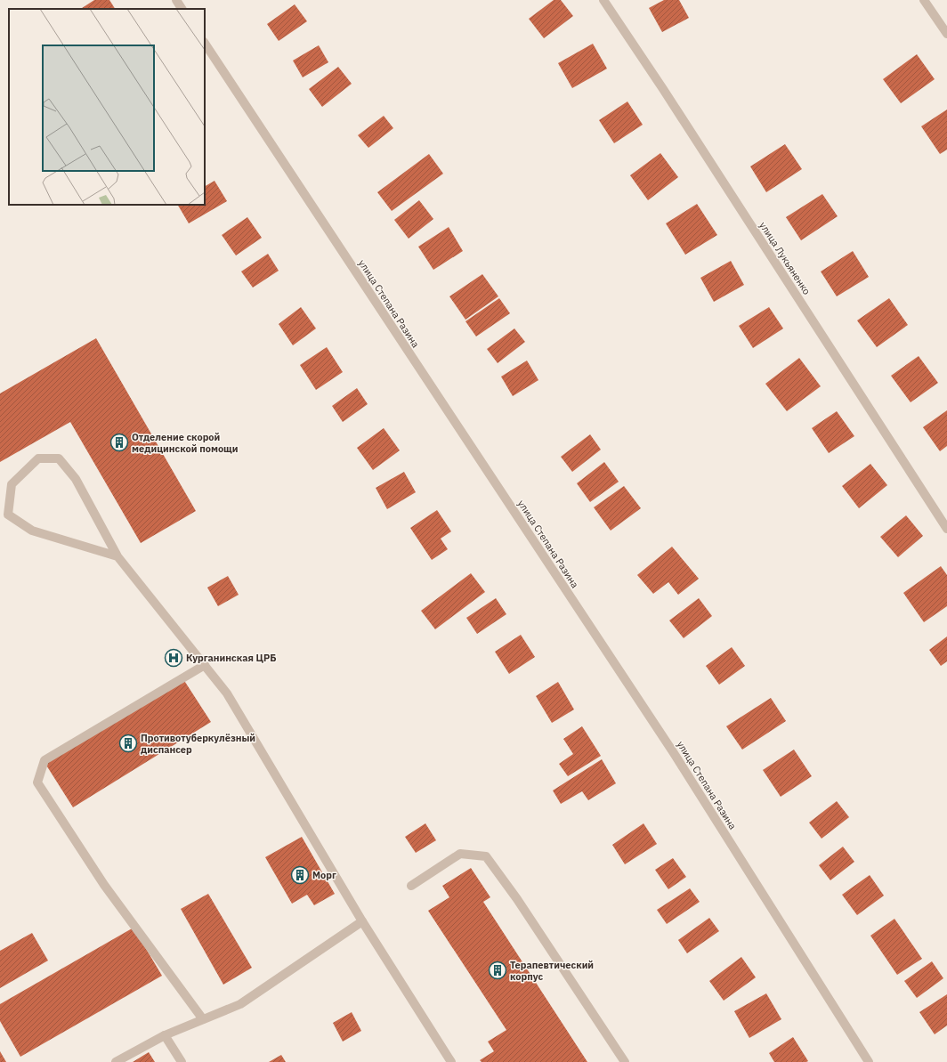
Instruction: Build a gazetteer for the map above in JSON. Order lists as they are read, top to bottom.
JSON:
{
  "streets": {
    "street": ["улица Лукьяненко", "улица Степана Разина"]
  },
  "places": {
    "building": [
      "Отделение скорой медицинской помощи",
      "Противотуберкулёзный диспансер",
      "Морг",
      "Терапевтический корпус"
    ],
    "hospital": ["Курганинская ЦРБ"]
  }
}
